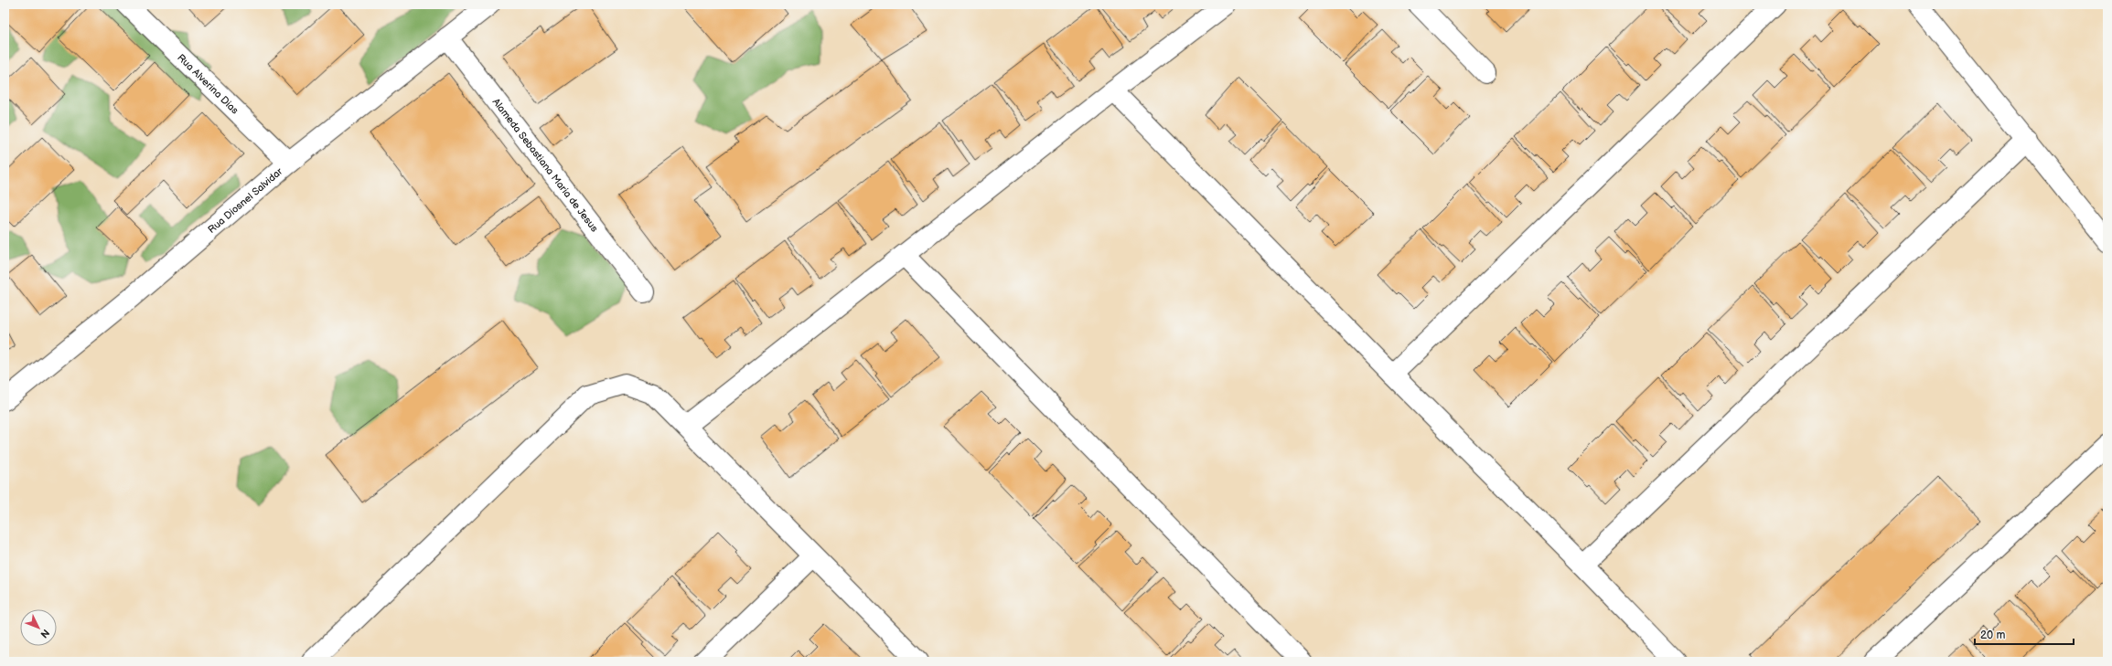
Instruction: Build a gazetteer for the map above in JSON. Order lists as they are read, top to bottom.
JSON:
{
  "streets": {
    "street": ["Rua Alverina Dias", "Alameda Sebastiana Maria de Jesus", "Rua Diosnel Salvidar"]
  },
  "crossings": [
    ["Rua Alverina Dias", "Rua Diosnel Salvidar"],
    ["Alameda Sebastiana Maria de Jesus", "Rua Diosnel Salvidar"]
  ],
  "scale_bar": "20 m",
  "north": "bottom right"
}
